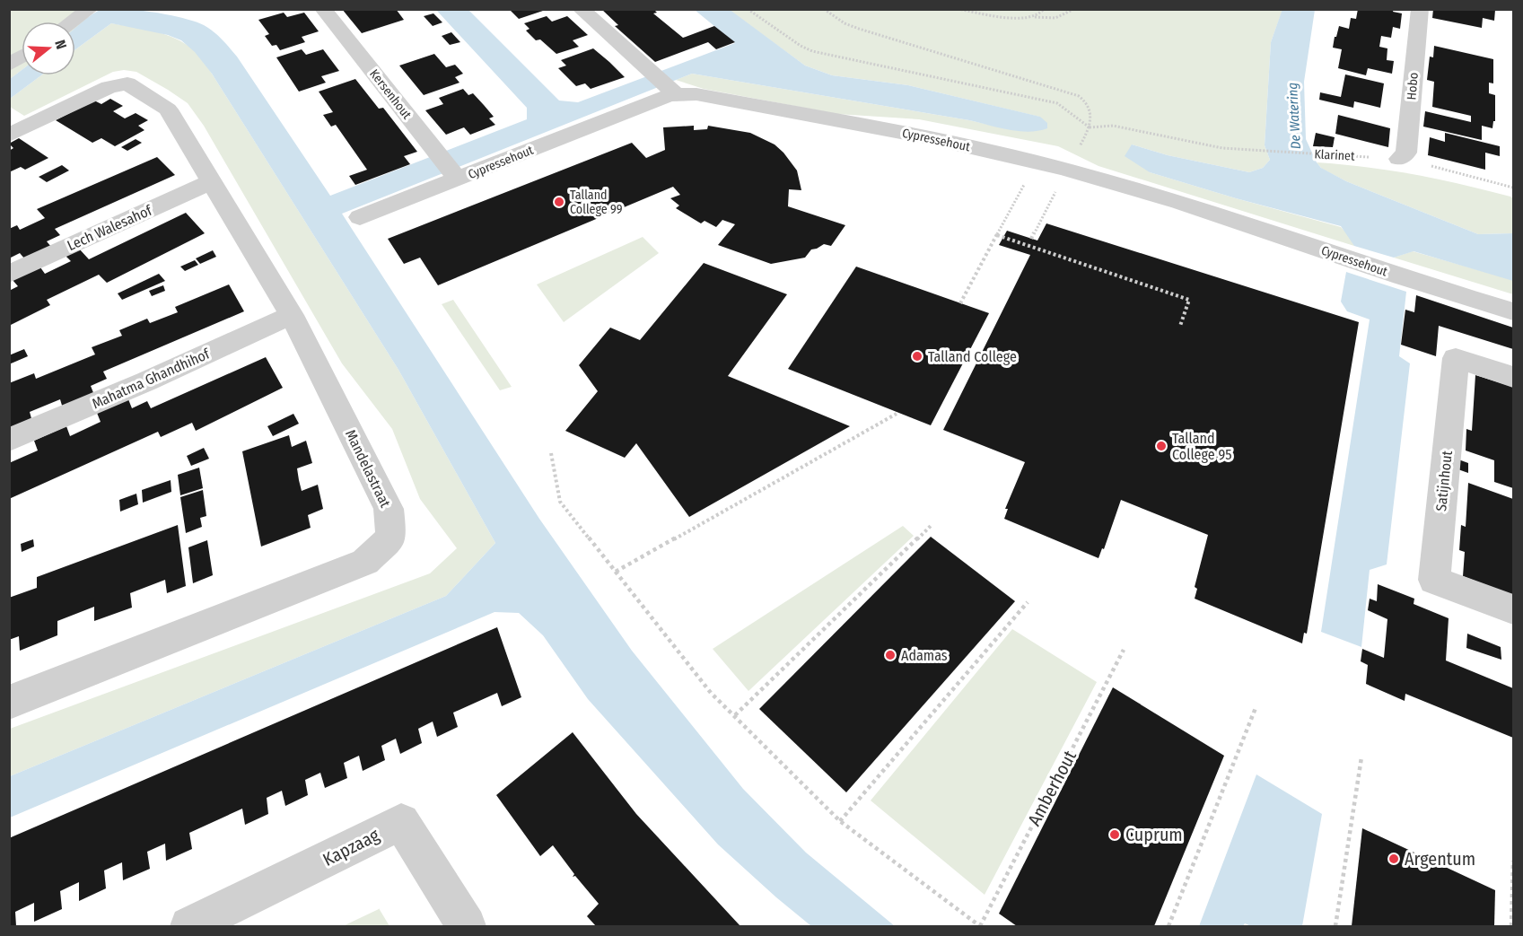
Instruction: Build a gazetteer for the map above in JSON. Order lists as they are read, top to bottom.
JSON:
{
  "streets": {
    "street": [
      "Hobo",
      "Kersenhout",
      "Cypressehout",
      "Lech Walesahof",
      "Mahatma Ghandhihof",
      "Mandelastraat",
      "Satijnhout",
      "Kapzaag"
    ],
    "path": ["Klarinet", "Amberhout"]
  },
  "crossings": [
    ["Hobo", "Klarinet"],
    ["Kersenhout", "Cypressehout"],
    ["Lech Walesahof", "Mandelastraat"],
    ["Mahatma Ghandhihof", "Mandelastraat"]
  ],
  "water": ["De Watering"],
  "places": [
    "Talland College 99",
    "Talland College",
    "Talland College 95",
    "Adamas",
    "Cuprum",
    "Argentum"
  ],
  "north": "right"
}
